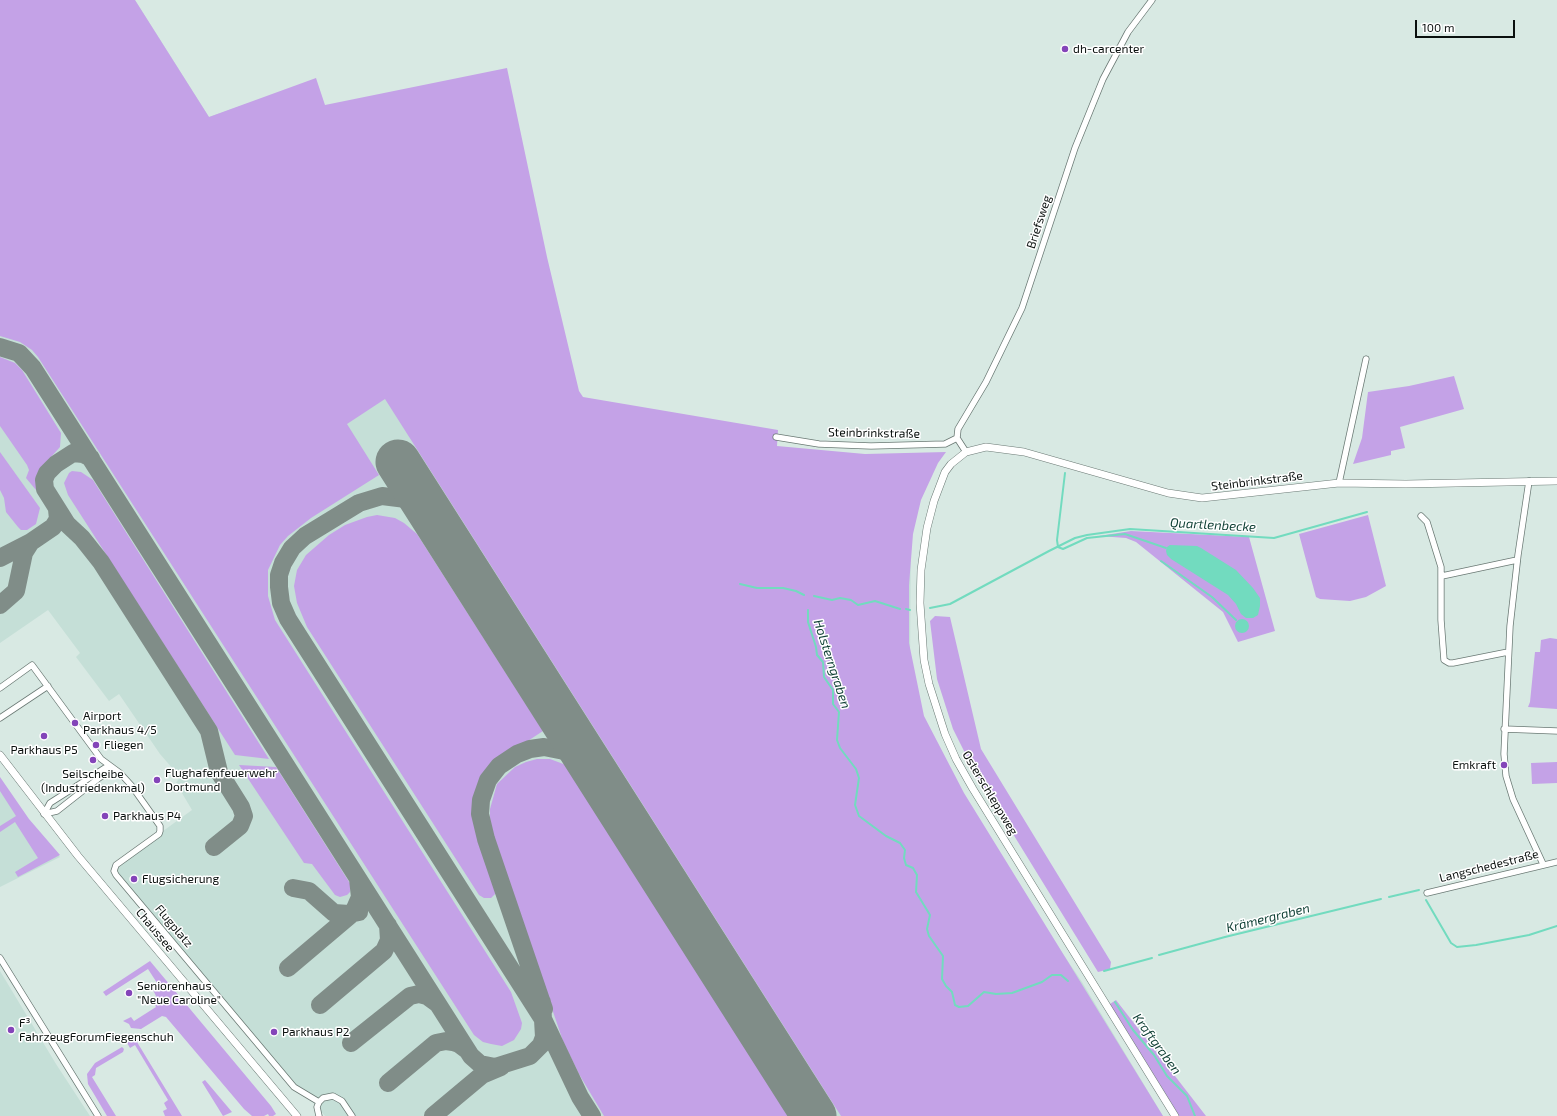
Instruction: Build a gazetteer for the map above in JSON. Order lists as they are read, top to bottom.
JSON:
{
  "streets": {
    "street": [
      "Briefsweg",
      "Steinbrinkstraße",
      "Osterschleppweg",
      "Langschedestraße",
      "Flugplatz",
      "Chaussee"
    ]
  },
  "crossings": [
    ["Briefsweg", "Steinbrinkstraße"],
    ["Steinbrinkstraße", "Osterschleppweg"]
  ],
  "water": [
    "Quartlenbecke",
    "Holsterngraben",
    "Krämergraben",
    "Kraftgraben"
  ],
  "places": [
    "dh-carcenter",
    "Airport Parkhaus 4/5",
    "Parkhaus P5",
    "Fliegen",
    "Seilscheibe (Industriedenkmal)",
    "Emkraft",
    "Flughafenfeuerwehr Dortmund",
    "Parkhaus P4",
    "Flugsicherung",
    "Seniorenhaus \"Neue Caroline\"",
    "F³ FahrzeugForumFiegenschuh",
    "Parkhaus P2"
  ],
  "scale_bar": "100 m"
}
